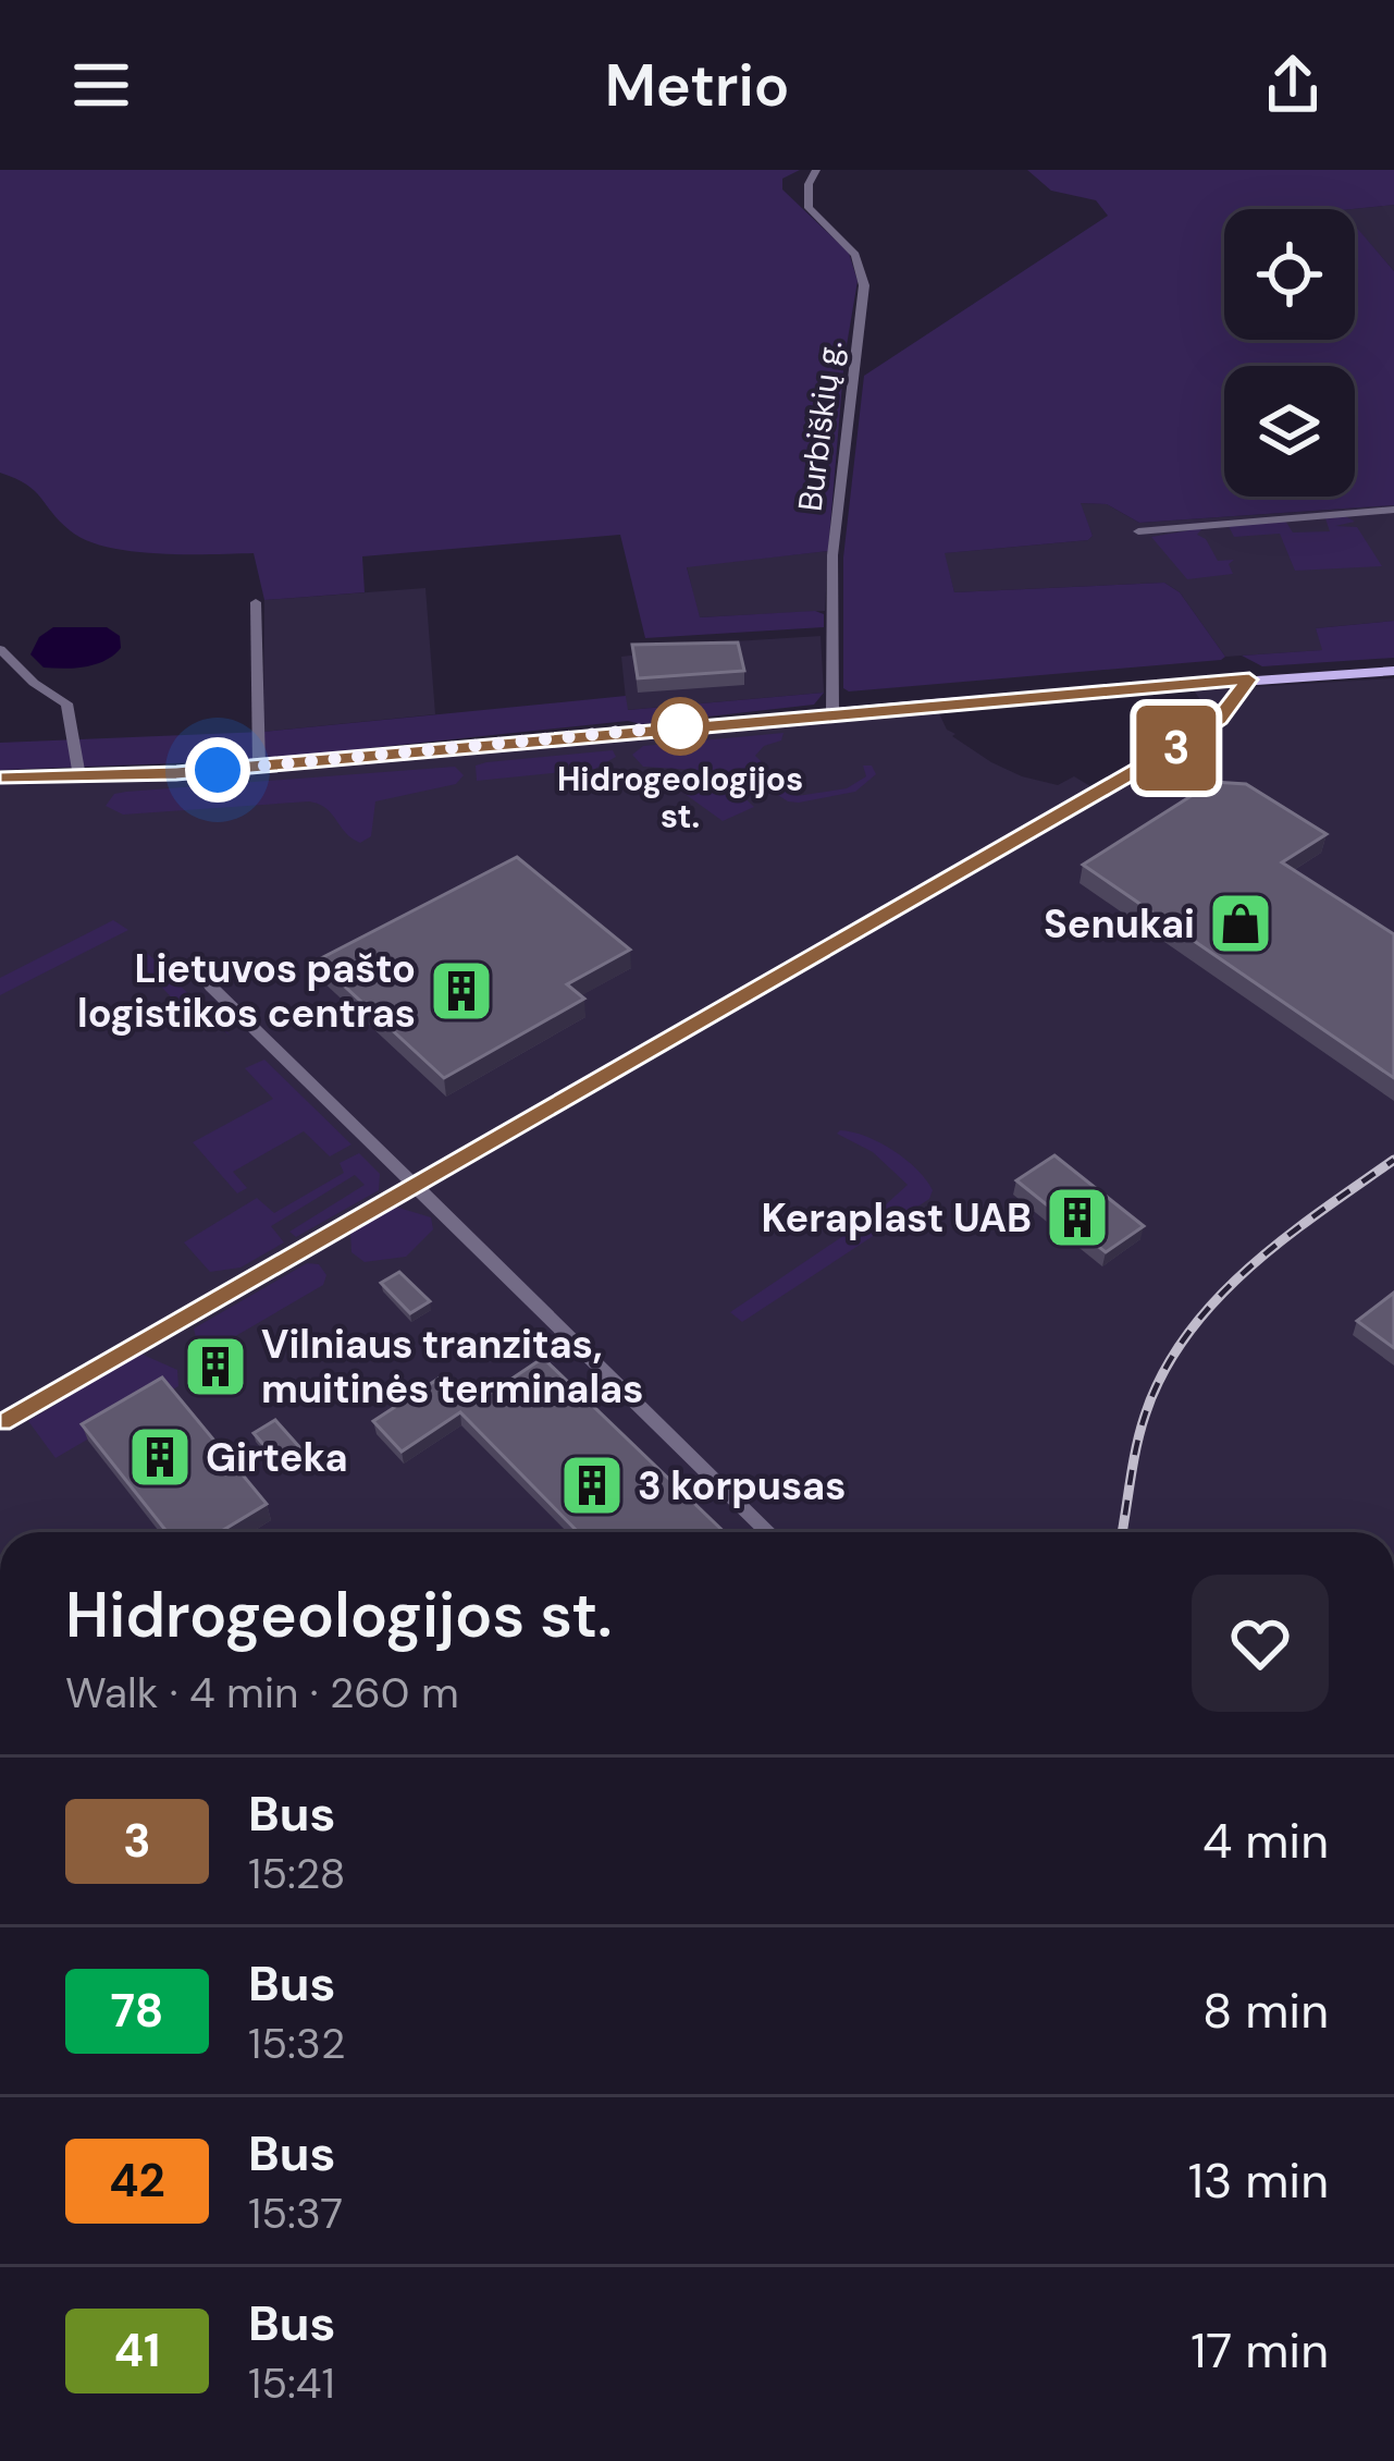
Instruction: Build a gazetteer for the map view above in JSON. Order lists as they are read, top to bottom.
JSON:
{
  "streets": {
    "street": ["Burbiškių g."]
  },
  "places": {
    "other": ["Hidrogeologijos st."],
    "shop": ["Senukai"],
    "building": [
      "Lietuvos pašto logistikos centras",
      "Keraplast UAB",
      "Vilniaus tranzitas, muitinės terminalas",
      "Girteka",
      "3 korpusas"
    ]
  },
  "lines": ["bus line 3"],
  "page": {
    "header": "Metrio",
    "on_map": "3",
    "heading": ["Hidrogeologijos st.", "Walk · 4 min · 260 m"],
    "list": [
      {
        "mark": "3",
        "name": "Bus",
        "note": "15:28",
        "value": "4 min"
      },
      {
        "mark": "78",
        "name": "Bus",
        "note": "15:32",
        "value": "8 min"
      },
      {
        "mark": "42",
        "name": "Bus",
        "note": "15:37",
        "value": "13 min"
      },
      {
        "mark": "41",
        "name": "Bus",
        "note": "15:41",
        "value": "17 min"
      }
    ]
  }
}
